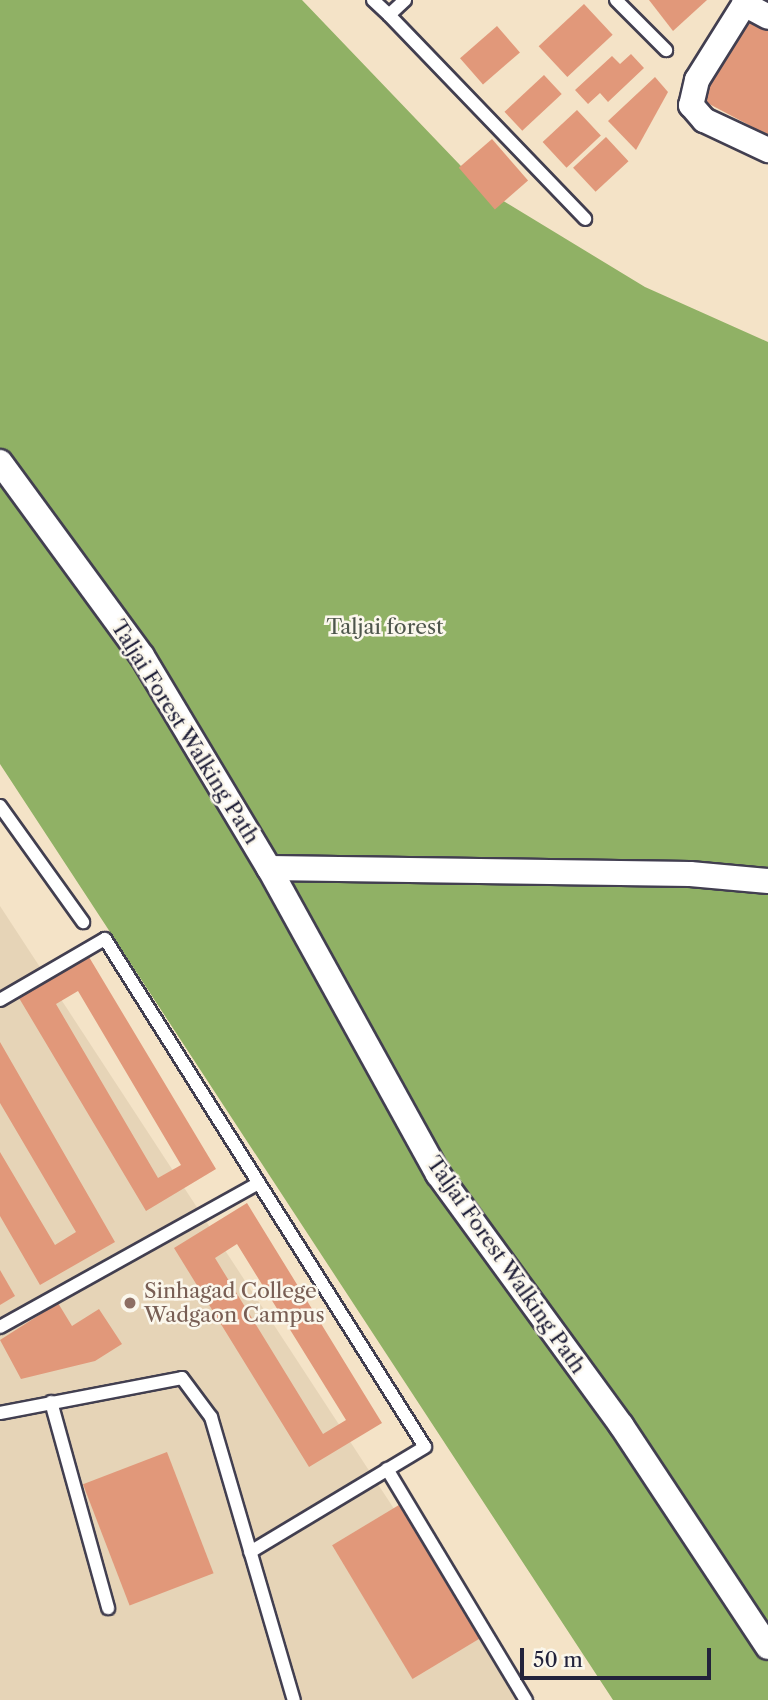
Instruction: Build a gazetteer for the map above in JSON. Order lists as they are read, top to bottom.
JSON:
{
  "streets": {
    "street": ["Taljai Forest Walking Path"]
  },
  "parks": ["Taljai forest"],
  "places": ["Sinhagad College Wadgaon Campus"],
  "scale_bar": "50 m"
}
